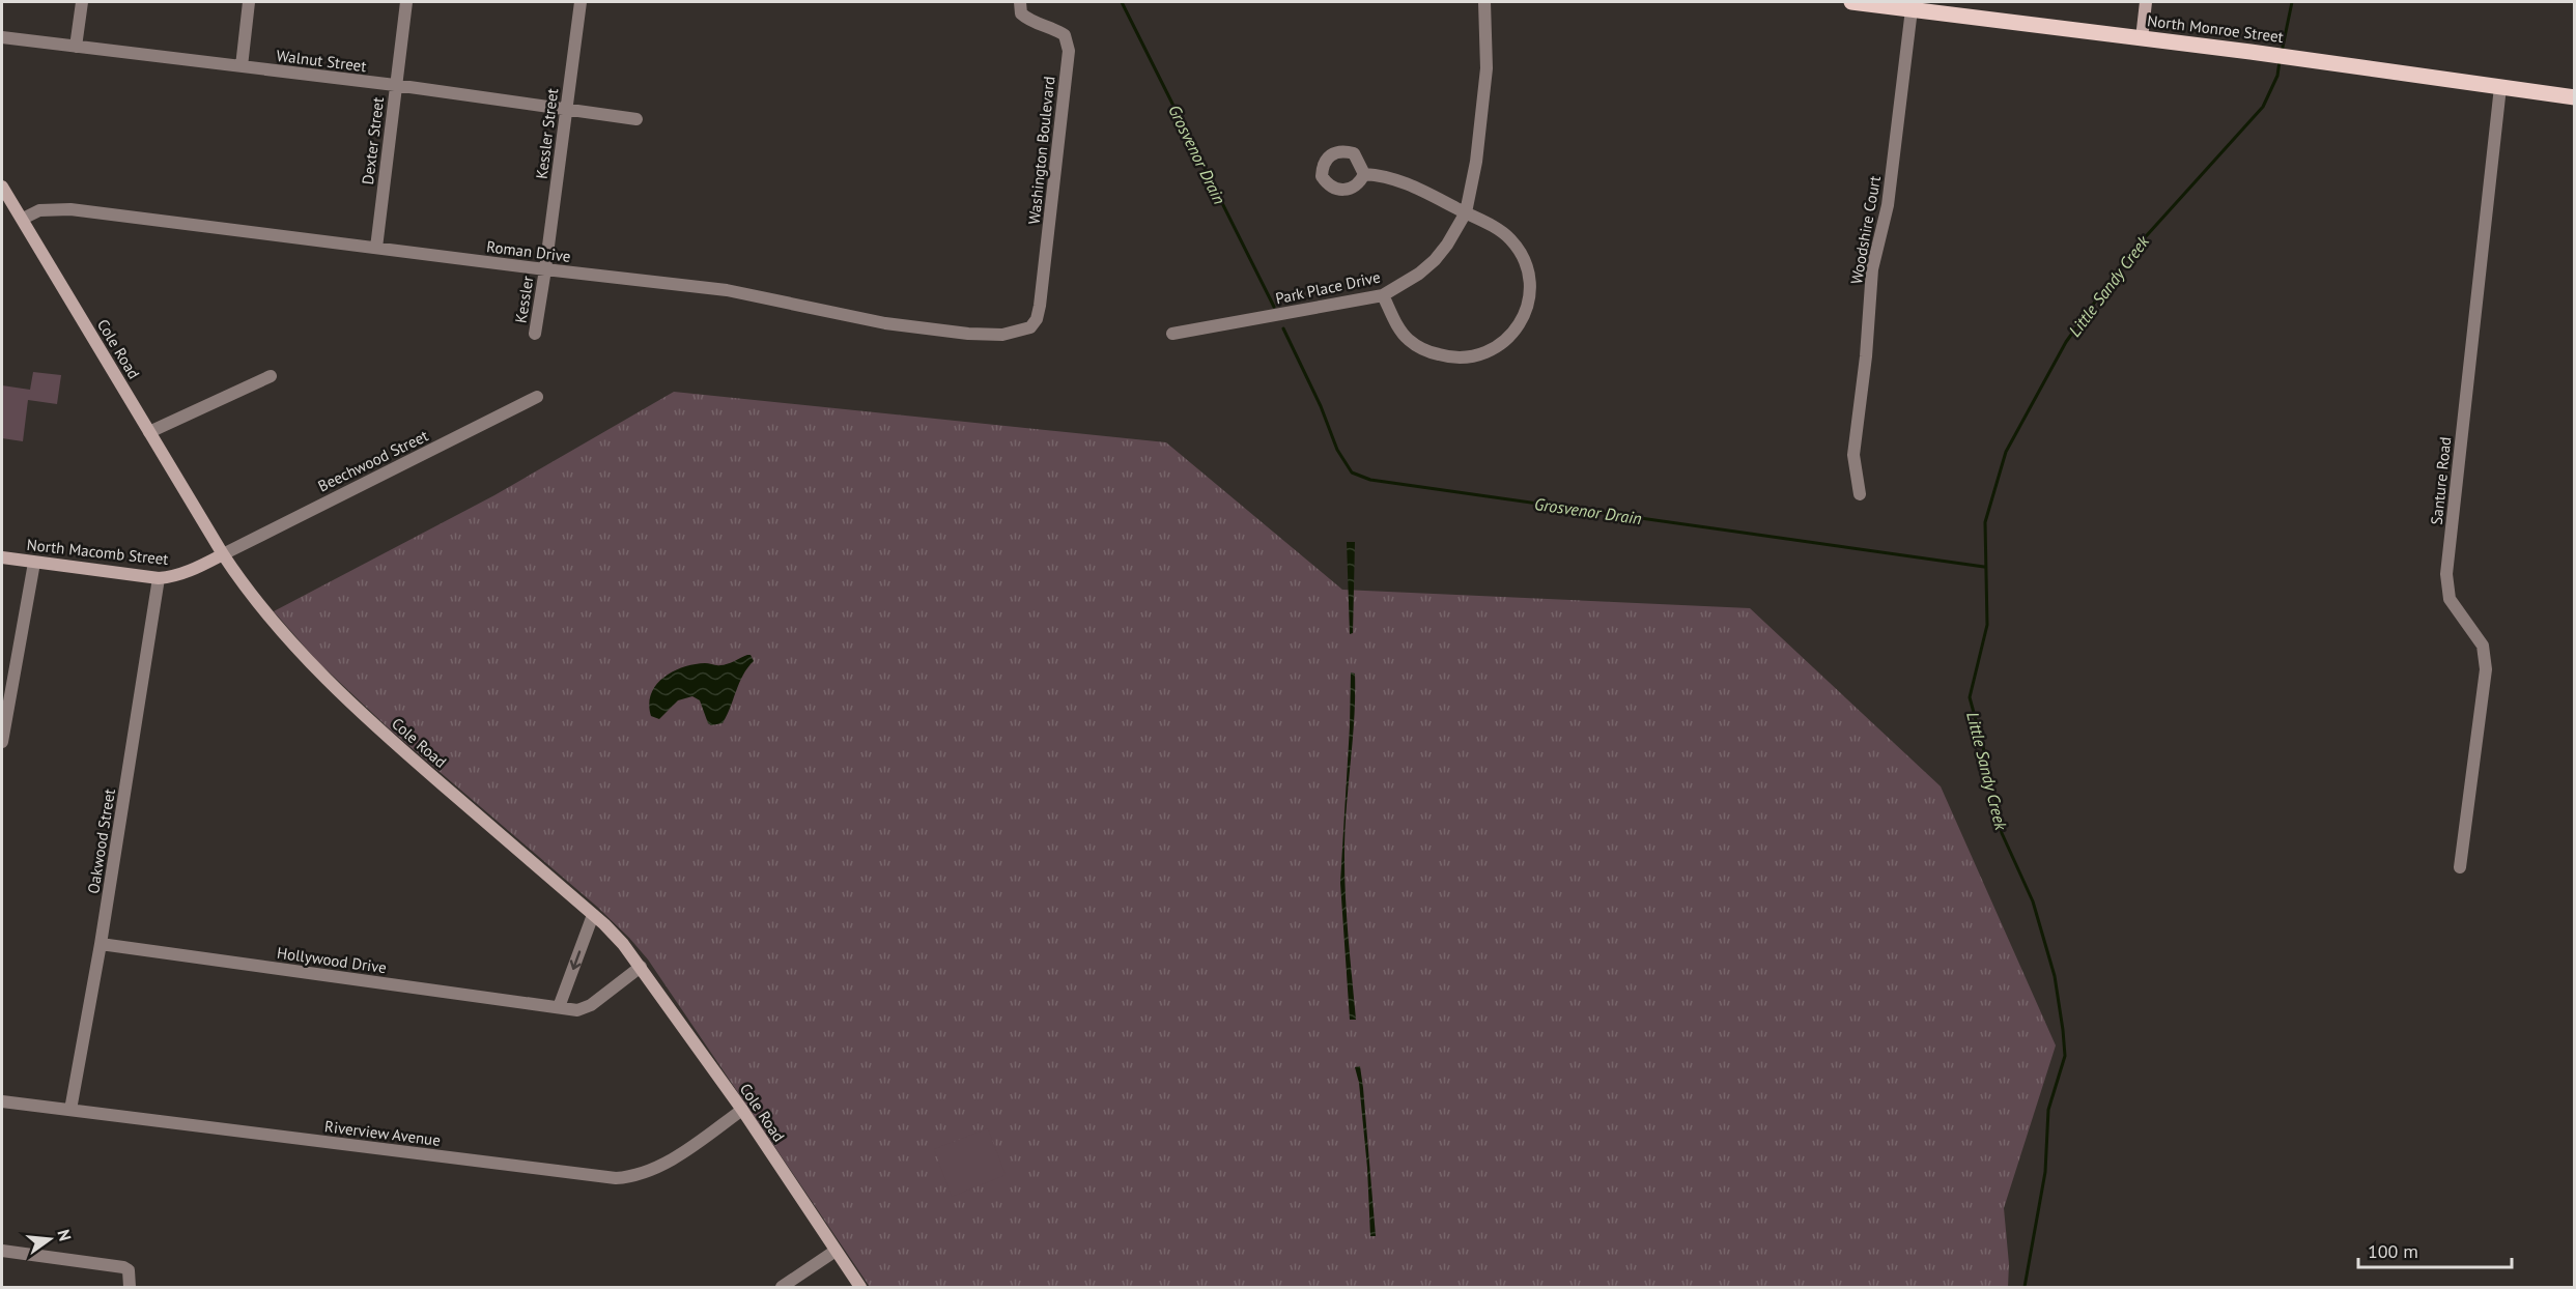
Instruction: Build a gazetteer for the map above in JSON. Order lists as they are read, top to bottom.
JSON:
{
  "streets": {
    "main road": ["North Monroe Street"],
    "street": [
      "Walnut Street",
      "Kessler Street",
      "Dexter Street",
      "Washington Boulevard",
      "Woodshire Court",
      "Roman Drive",
      "Park Place Drive",
      "Kessler",
      "Cole Road",
      "Beechwood Street",
      "Santure Road",
      "North Macomb Street",
      "Oakwood Street",
      "Hollywood Drive",
      "Riverview Avenue"
    ]
  },
  "crossings": [
    ["North Monroe Street", "Woodshire Court"],
    ["North Monroe Street", "Santure Road"],
    ["Walnut Street", "Kessler Street"],
    ["Walnut Street", "Dexter Street"],
    ["Kessler Street", "Roman Drive"],
    ["Kessler Street", "Kessler"],
    ["Dexter Street", "Roman Drive"],
    ["Washington Boulevard", "Roman Drive"],
    ["Roman Drive", "Kessler"],
    ["Roman Drive", "Cole Road"],
    ["Cole Road", "Beechwood Street"],
    ["Cole Road", "North Macomb Street"],
    ["Cole Road", "Hollywood Drive"],
    ["Cole Road", "Riverview Avenue"],
    ["Beechwood Street", "North Macomb Street"],
    ["North Macomb Street", "Oakwood Street"],
    ["Oakwood Street", "Hollywood Drive"],
    ["Oakwood Street", "Riverview Avenue"]
  ],
  "water": ["Grosvenor Drain", "Little Sandy Creek"],
  "scale_bar": "100 m",
  "north": "right"
}
